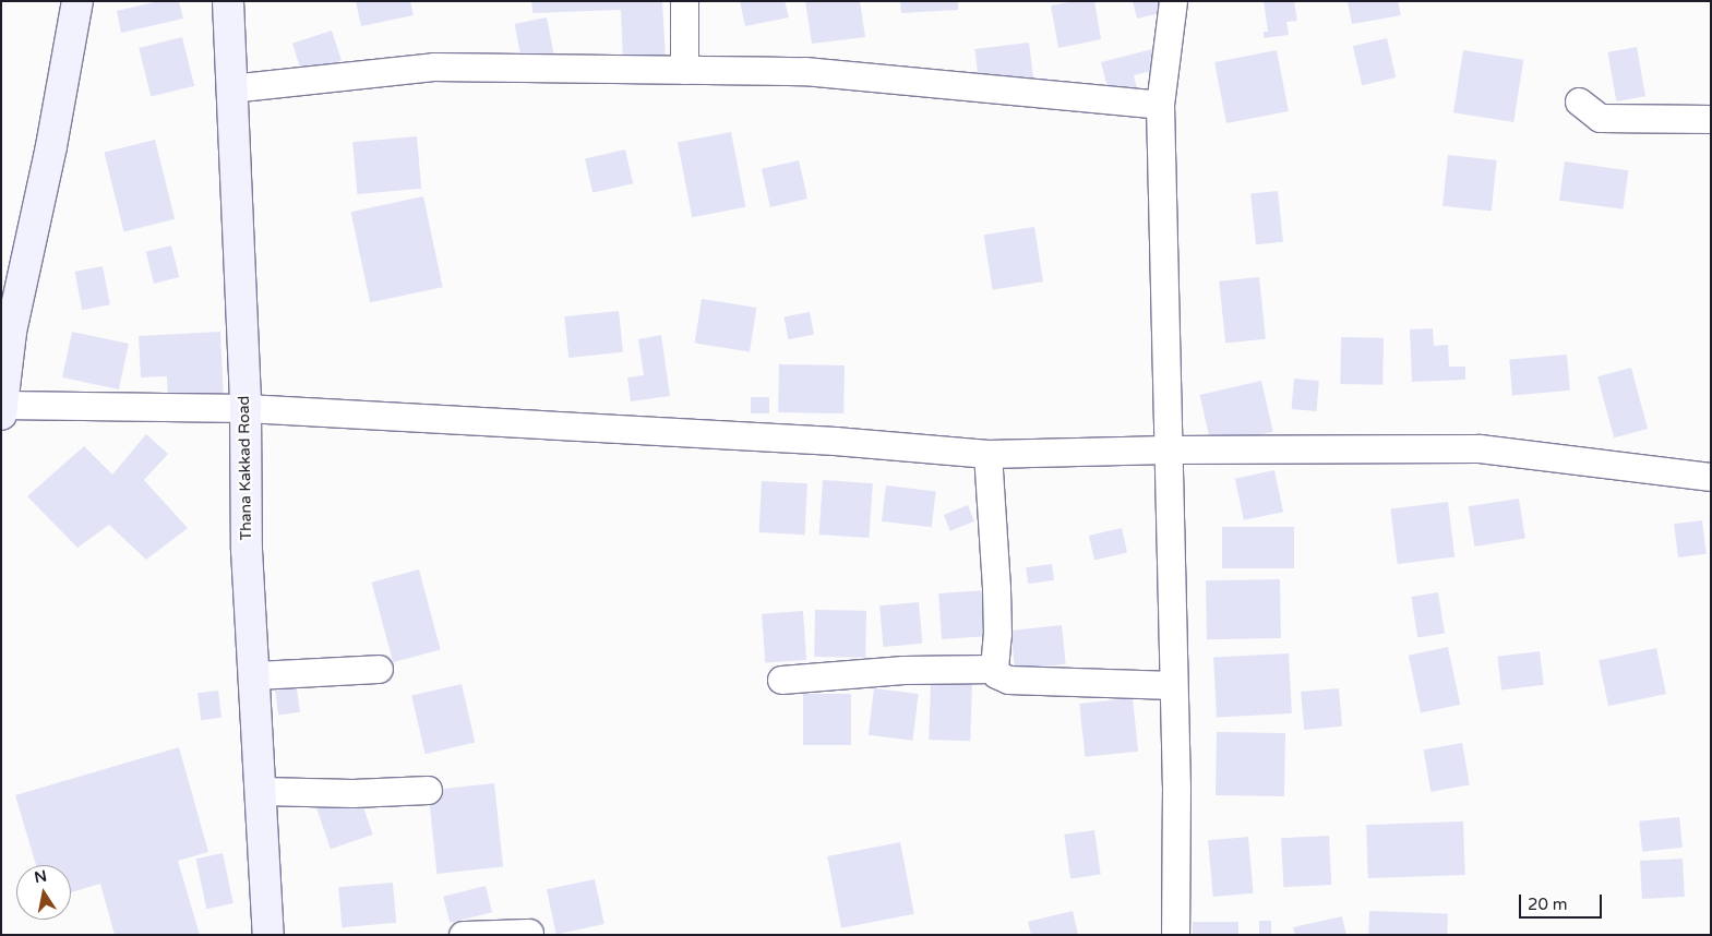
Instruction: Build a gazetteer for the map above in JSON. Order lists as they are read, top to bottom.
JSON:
{
  "streets": {
    "main road": ["Thana Kakkad Road"]
  },
  "scale_bar": "20 m",
  "north": "top"
}
